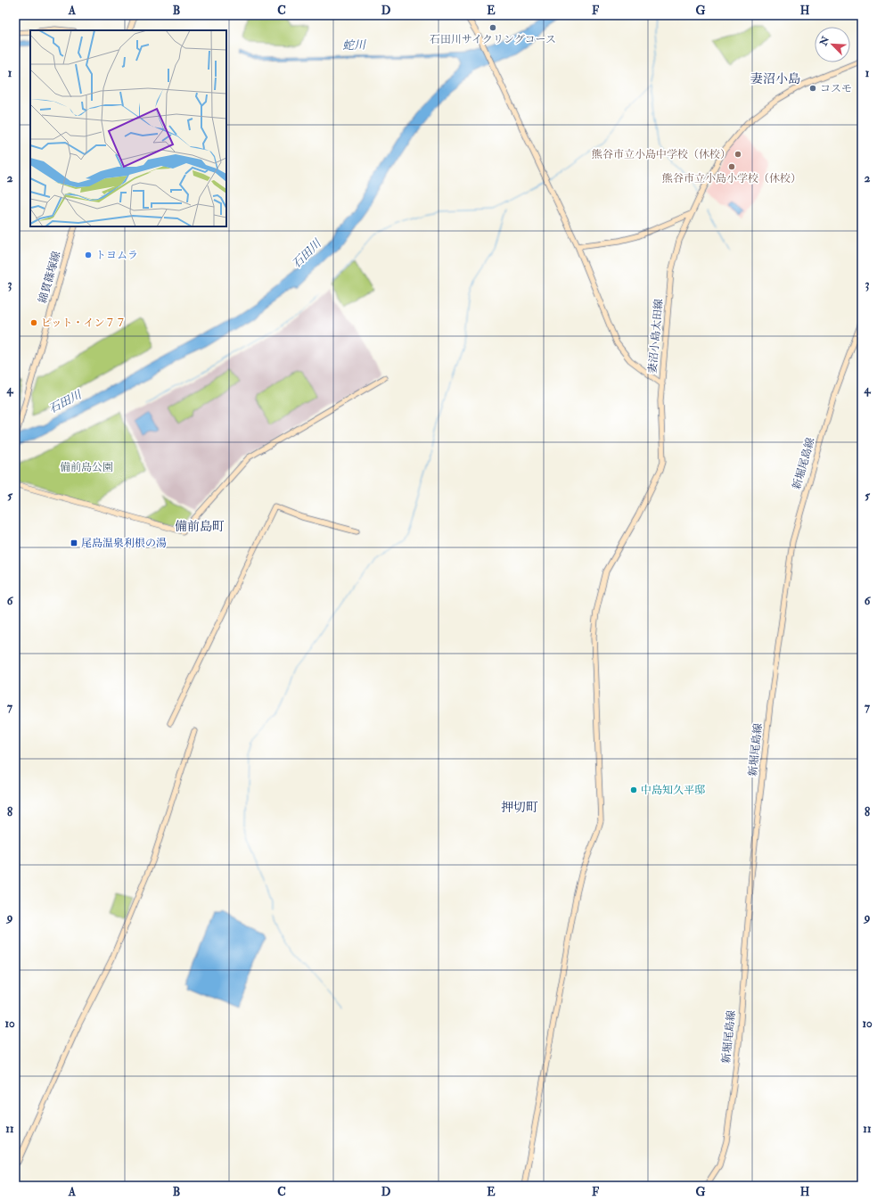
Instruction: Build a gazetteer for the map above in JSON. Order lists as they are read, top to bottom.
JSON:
{
  "streets": {
    "street": ["綿貫篠塚線", "妻沼小島太田線", "新堀尾島線"]
  },
  "districts": ["妻沼小島", "備前島町", "押切町"],
  "water": ["蛇川", "石田川"],
  "parks": ["備前島公園"],
  "places": {
    "other": [
      "石田川サイクリングコース",
      "コスモ",
      "熊谷市立小島中学校（休校）",
      "熊谷市立小島小学校（休校）",
      "トヨムラ",
      "ピット・イン７７",
      "中島知久平邸"
    ],
    "transit": ["尾島温泉利根の湯"]
  },
  "north": "top left",
  "grid": {
    "columns": [
      "A",
      "B",
      "C",
      "D",
      "E",
      "F",
      "G",
      "H"
    ],
    "rows": [
      "1",
      "2",
      "3",
      "4",
      "5",
      "6",
      "7",
      "8",
      "9",
      "10",
      "11"
    ]
  }
}
